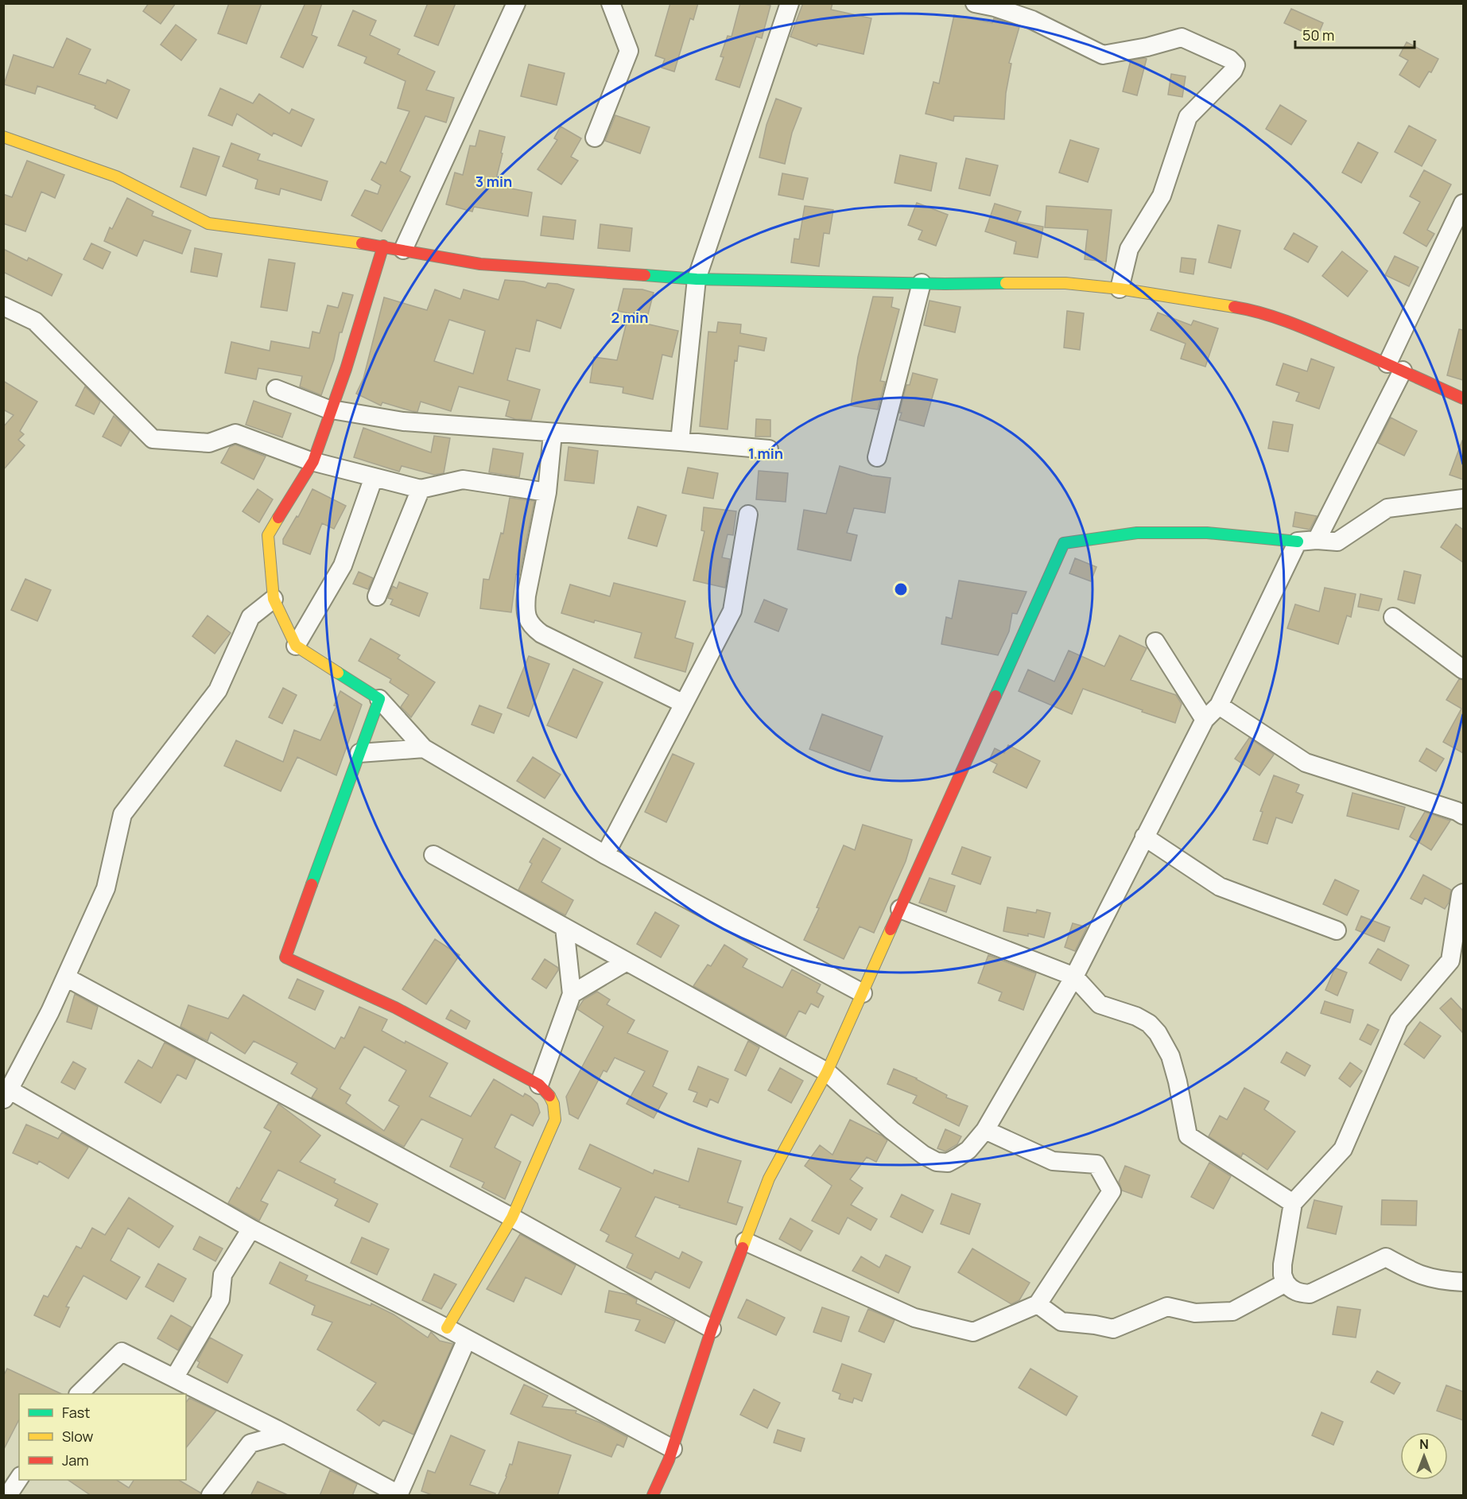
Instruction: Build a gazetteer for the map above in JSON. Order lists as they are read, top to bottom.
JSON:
{
  "legend": ["Fast", "Slow", "Jam"],
  "scale_bar": "50 m",
  "north": "top",
  "rings": ["3 min", "2 min", "1 min"]
}
